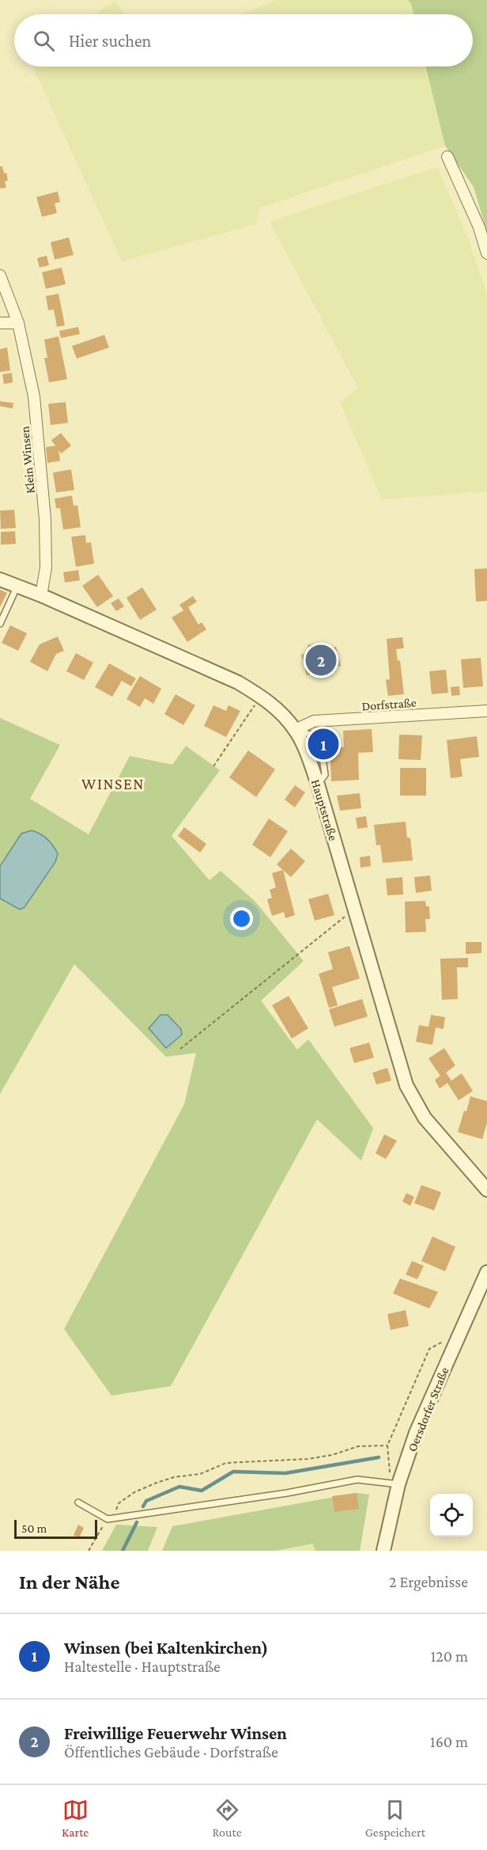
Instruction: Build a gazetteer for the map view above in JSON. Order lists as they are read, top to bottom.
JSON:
{
  "streets": {
    "street": [
      "Klein Winsen",
      "Dorfstraße",
      "Hauptstraße",
      "Oersdorfer Straße"
    ]
  },
  "crossings": [
    ["Klein Winsen", "Hauptstraße"],
    ["Dorfstraße", "Hauptstraße"]
  ],
  "districts": ["WINSEN"],
  "scale_bar": "50 m",
  "page": {
    "search": "Hier suchen",
    "pins": ["2", "1"],
    "scale": "50 m",
    "heading": ["In der Nähe", "2 Ergebnisse"],
    "list": [
      {
        "mark": "1",
        "name": "Winsen (bei Kaltenkirchen)",
        "note": "Haltestelle · Hauptstraße",
        "value": "120 m"
      },
      {
        "mark": "2",
        "name": "Freiwillige Feuerwehr Winsen",
        "note": "Öffentliches Gebäude · Dorfstraße",
        "value": "160 m"
      }
    ],
    "nav": ["Karte", "Route", "Gespeichert"]
  }
}
